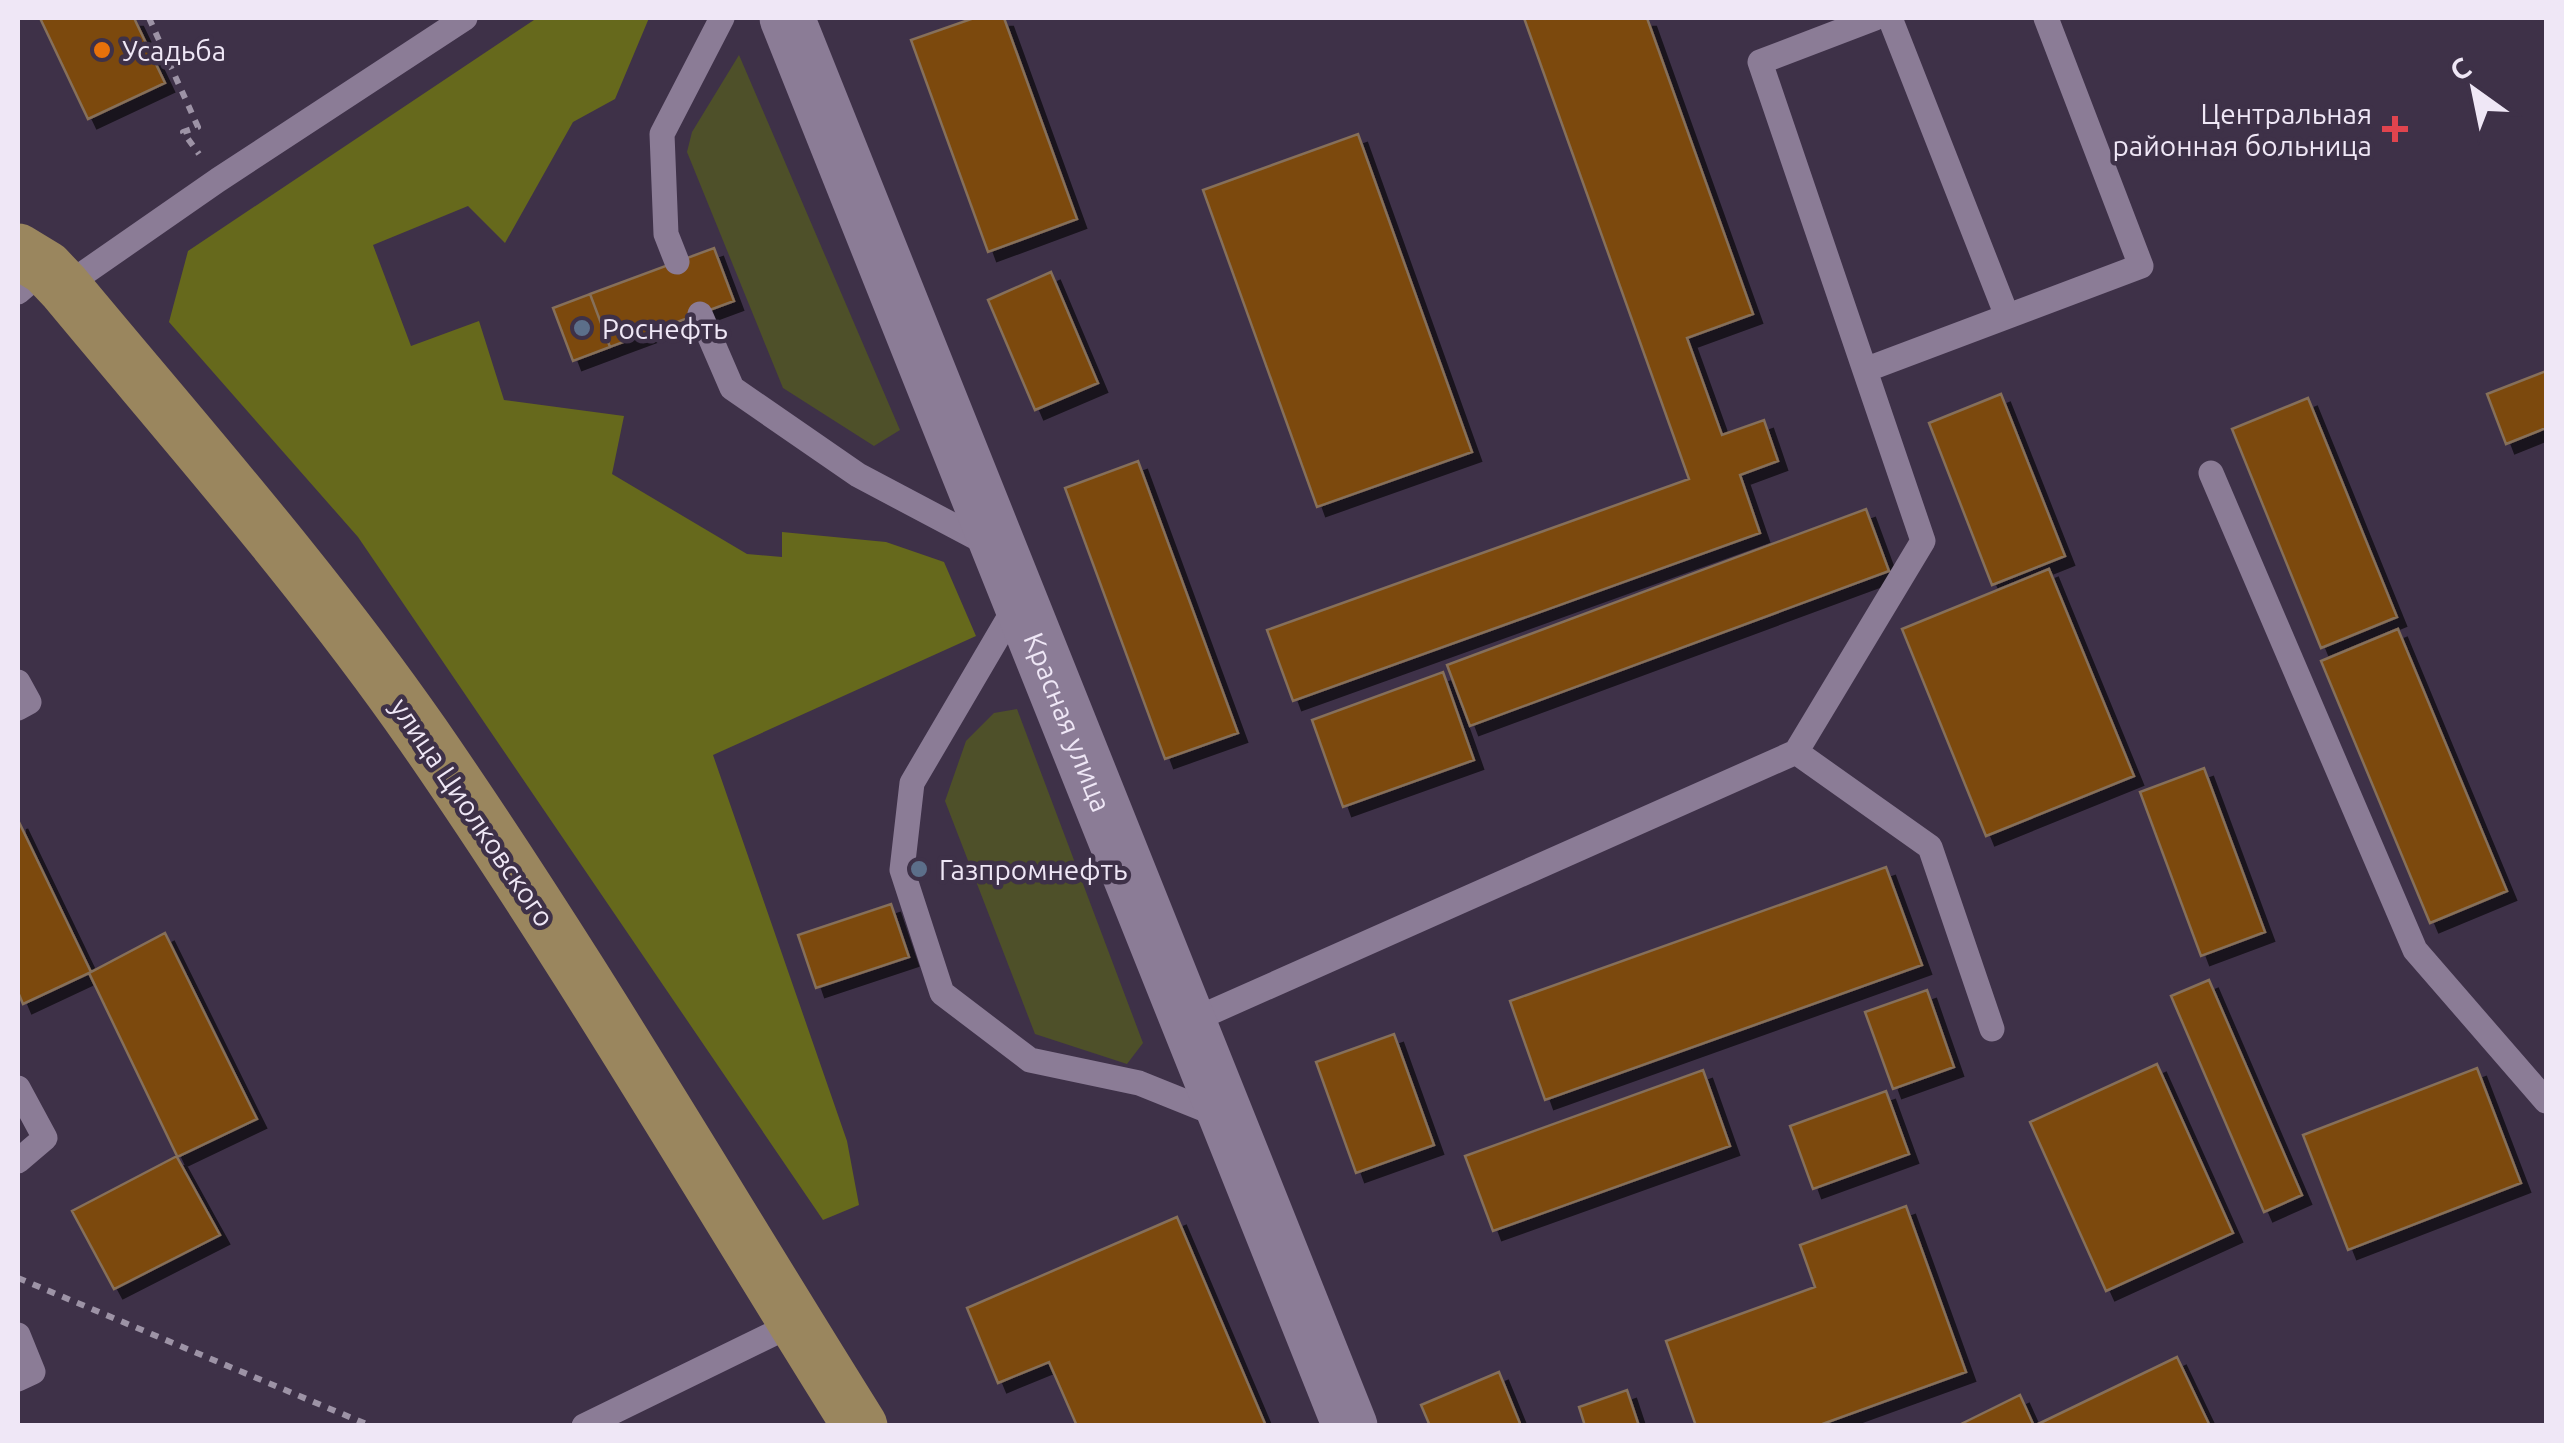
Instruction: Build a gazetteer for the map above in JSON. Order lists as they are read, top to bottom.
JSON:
{
  "streets": {
    "main road": ["Красная улица", "улица Циолковского"]
  },
  "places": {
    "other": ["Усадьба", "Роснефть", "Газпромнефть"],
    "health": ["Центральная районная больница"]
  },
  "north": "top left"
}
